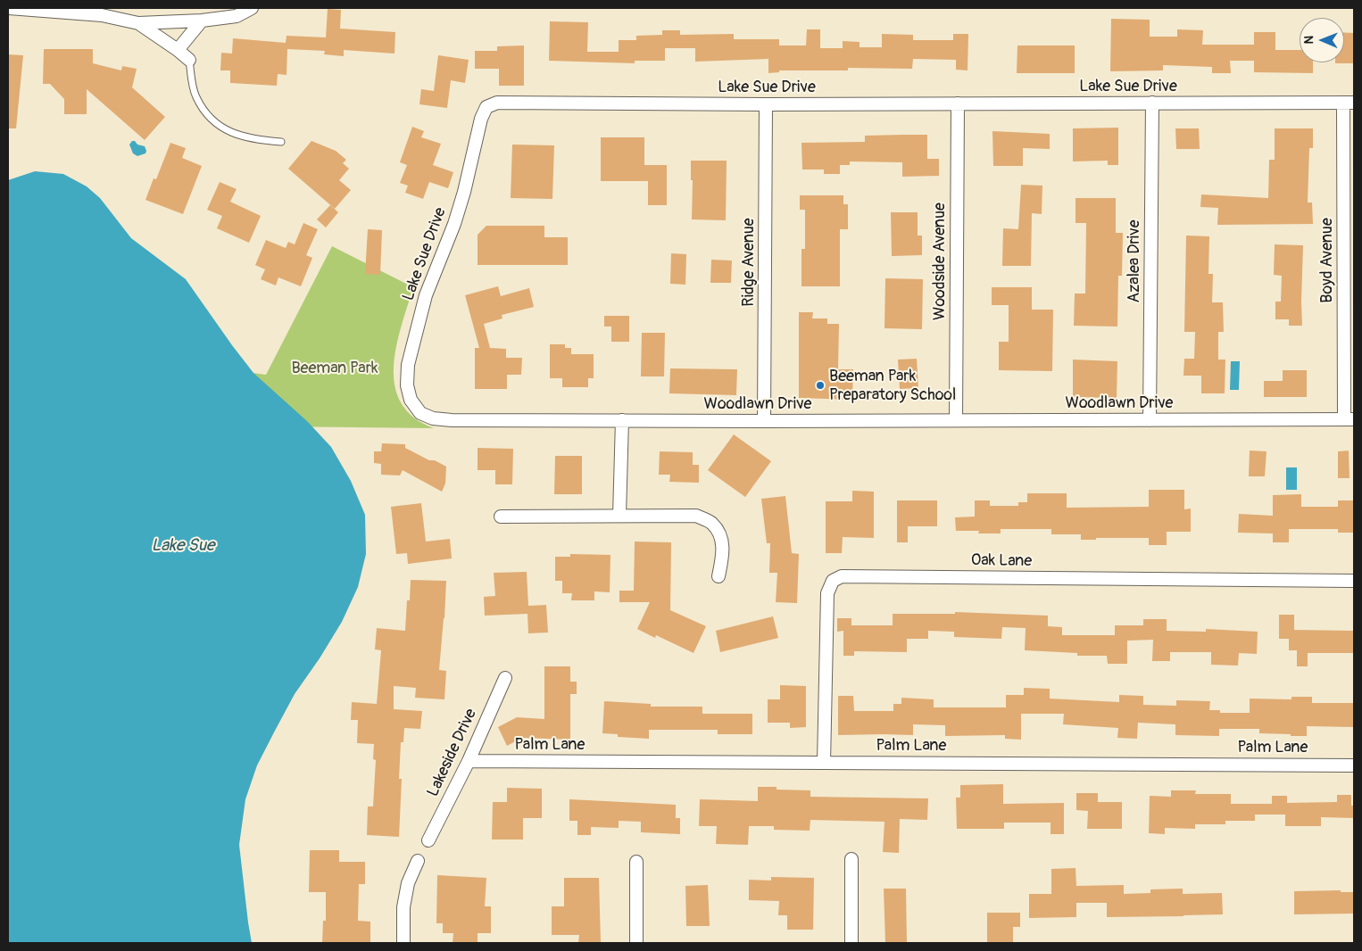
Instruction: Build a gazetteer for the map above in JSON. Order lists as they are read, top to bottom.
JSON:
{
  "streets": {
    "street": [
      "Lake Sue Drive",
      "Boyd Avenue",
      "Woodside Avenue",
      "Azalea Drive",
      "Ridge Avenue",
      "Woodlawn Drive",
      "Oak Lane",
      "Palm Lane",
      "Lakeside Drive"
    ]
  },
  "crossings": [
    ["Lake Sue Drive", "Boyd Avenue"],
    ["Lake Sue Drive", "Woodside Avenue"],
    ["Lake Sue Drive", "Azalea Drive"],
    ["Lake Sue Drive", "Ridge Avenue"],
    ["Lake Sue Drive", "Woodlawn Drive"],
    ["Boyd Avenue", "Woodlawn Drive"],
    ["Woodside Avenue", "Woodlawn Drive"],
    ["Azalea Drive", "Woodlawn Drive"],
    ["Ridge Avenue", "Woodlawn Drive"],
    ["Oak Lane", "Palm Lane"],
    ["Palm Lane", "Lakeside Drive"]
  ],
  "water": ["Lake Sue"],
  "parks": ["Beeman Park"],
  "places": ["Beeman Park Preparatory School"],
  "north": "left"
}
